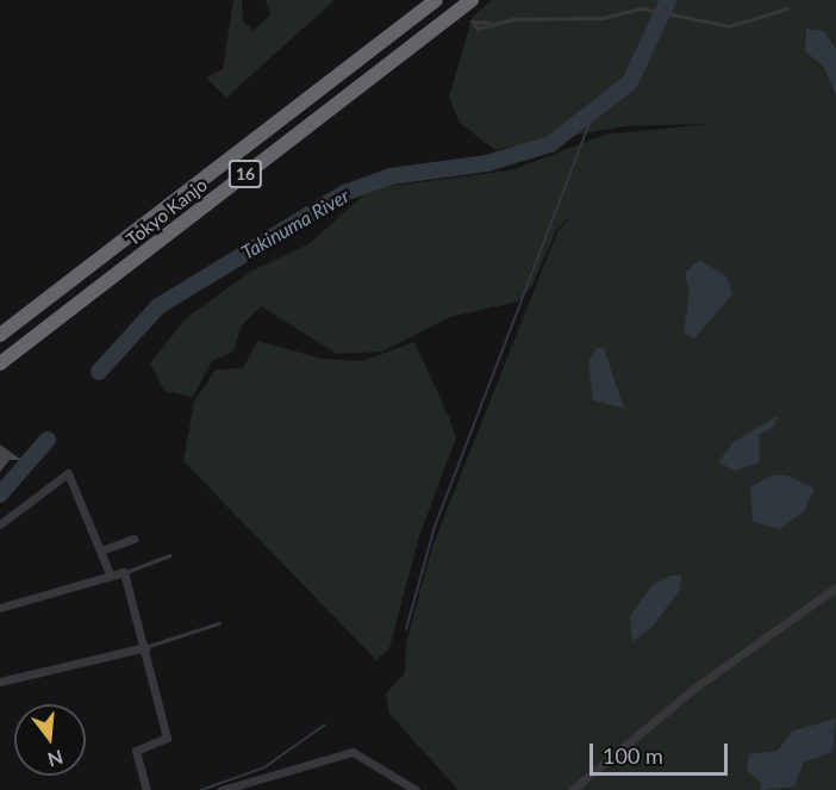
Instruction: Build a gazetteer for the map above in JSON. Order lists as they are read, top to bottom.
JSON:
{
  "streets": {
    "highway": ["16", "Tokyo Kanjo"]
  },
  "water": ["Takinuma River"],
  "scale_bar": "100 m",
  "north": "bottom"
}
